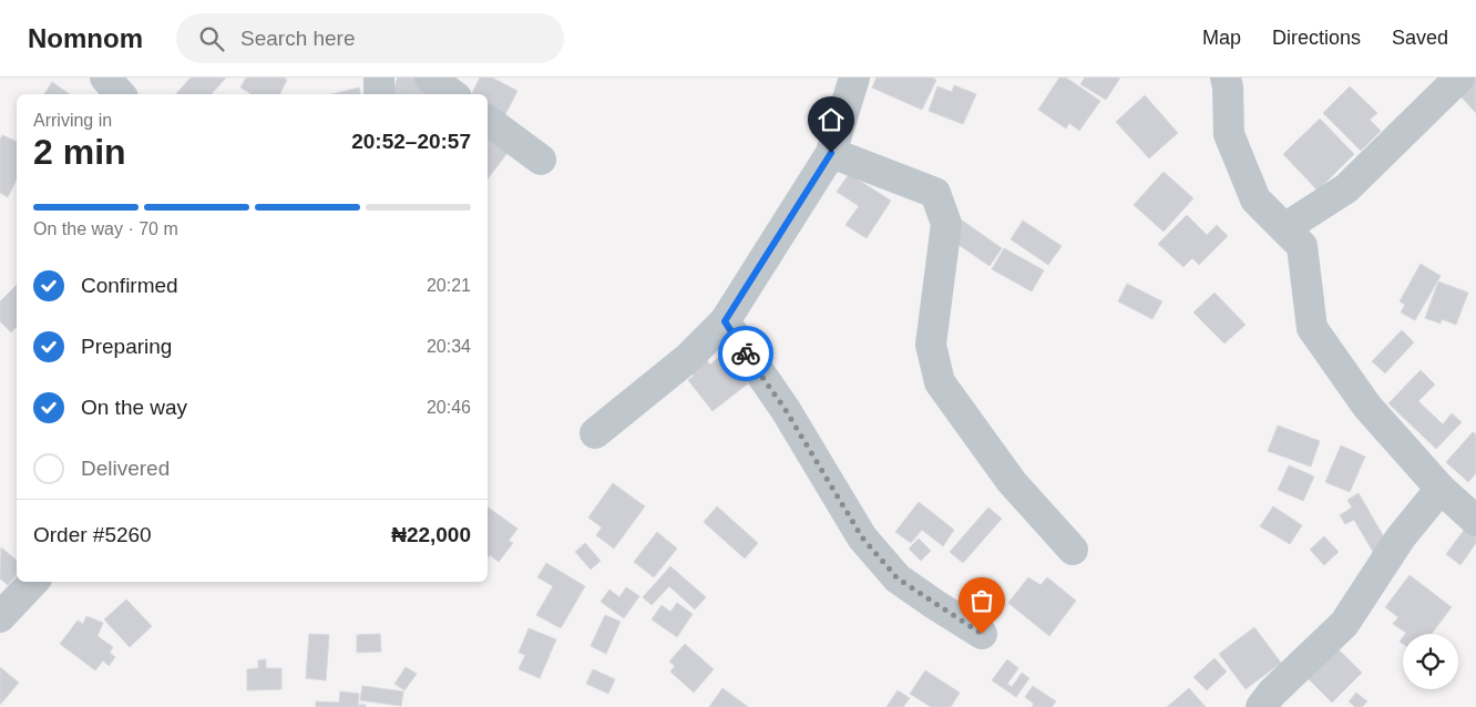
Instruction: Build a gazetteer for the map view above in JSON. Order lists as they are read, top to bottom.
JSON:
{
  "page": {
    "header": "Nomnom",
    "search": "Search here",
    "nav": ["Map", "Directions", "Saved"],
    "heading": ["2 min", "Arriving in", "20:52–20:57"],
    "panel": ["Order #5260", "₦22,000"],
    "bar": "On the way · 70 m",
    "list": [
      ["Confirmed", "20:21"],
      ["Preparing", "20:34"],
      ["On the way", "20:46"],
      "Delivered"
    ]
  }
}
